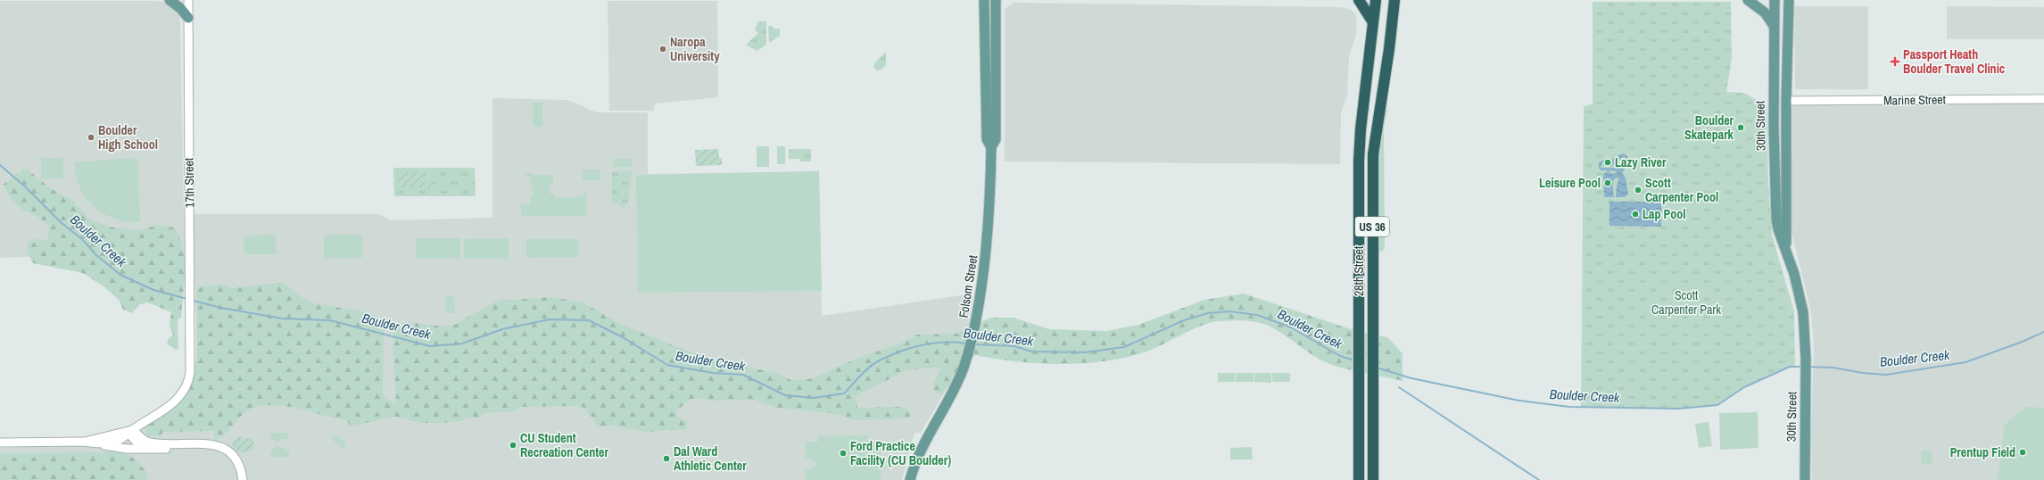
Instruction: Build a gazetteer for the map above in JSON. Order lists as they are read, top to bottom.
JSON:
{
  "streets": {
    "highway": ["US 36", "28th Street"],
    "main road": ["30th Street", "Folsom Street"],
    "street": ["Marine Street", "17th Street"]
  },
  "crossings": [
    ["Marine Street", "30th Street"],
    ["US 36", "28th Street"]
  ],
  "water": ["Boulder Creek"],
  "parks": ["Scott Carpenter Park"],
  "places": {
    "other": [
      "Naropa University",
      "Boulder Skatepark",
      "Boulder High School",
      "Lazy River",
      "Leisure Pool",
      "Scott Carpenter Pool",
      "Lap Pool",
      "CU Student Recreation Center",
      "Prentup Field",
      "Ford Practice Facility (CU Boulder)",
      "Dal Ward Athletic Center"
    ],
    "health": ["Passport Heath Boulder Travel Clinic"]
  }
}
